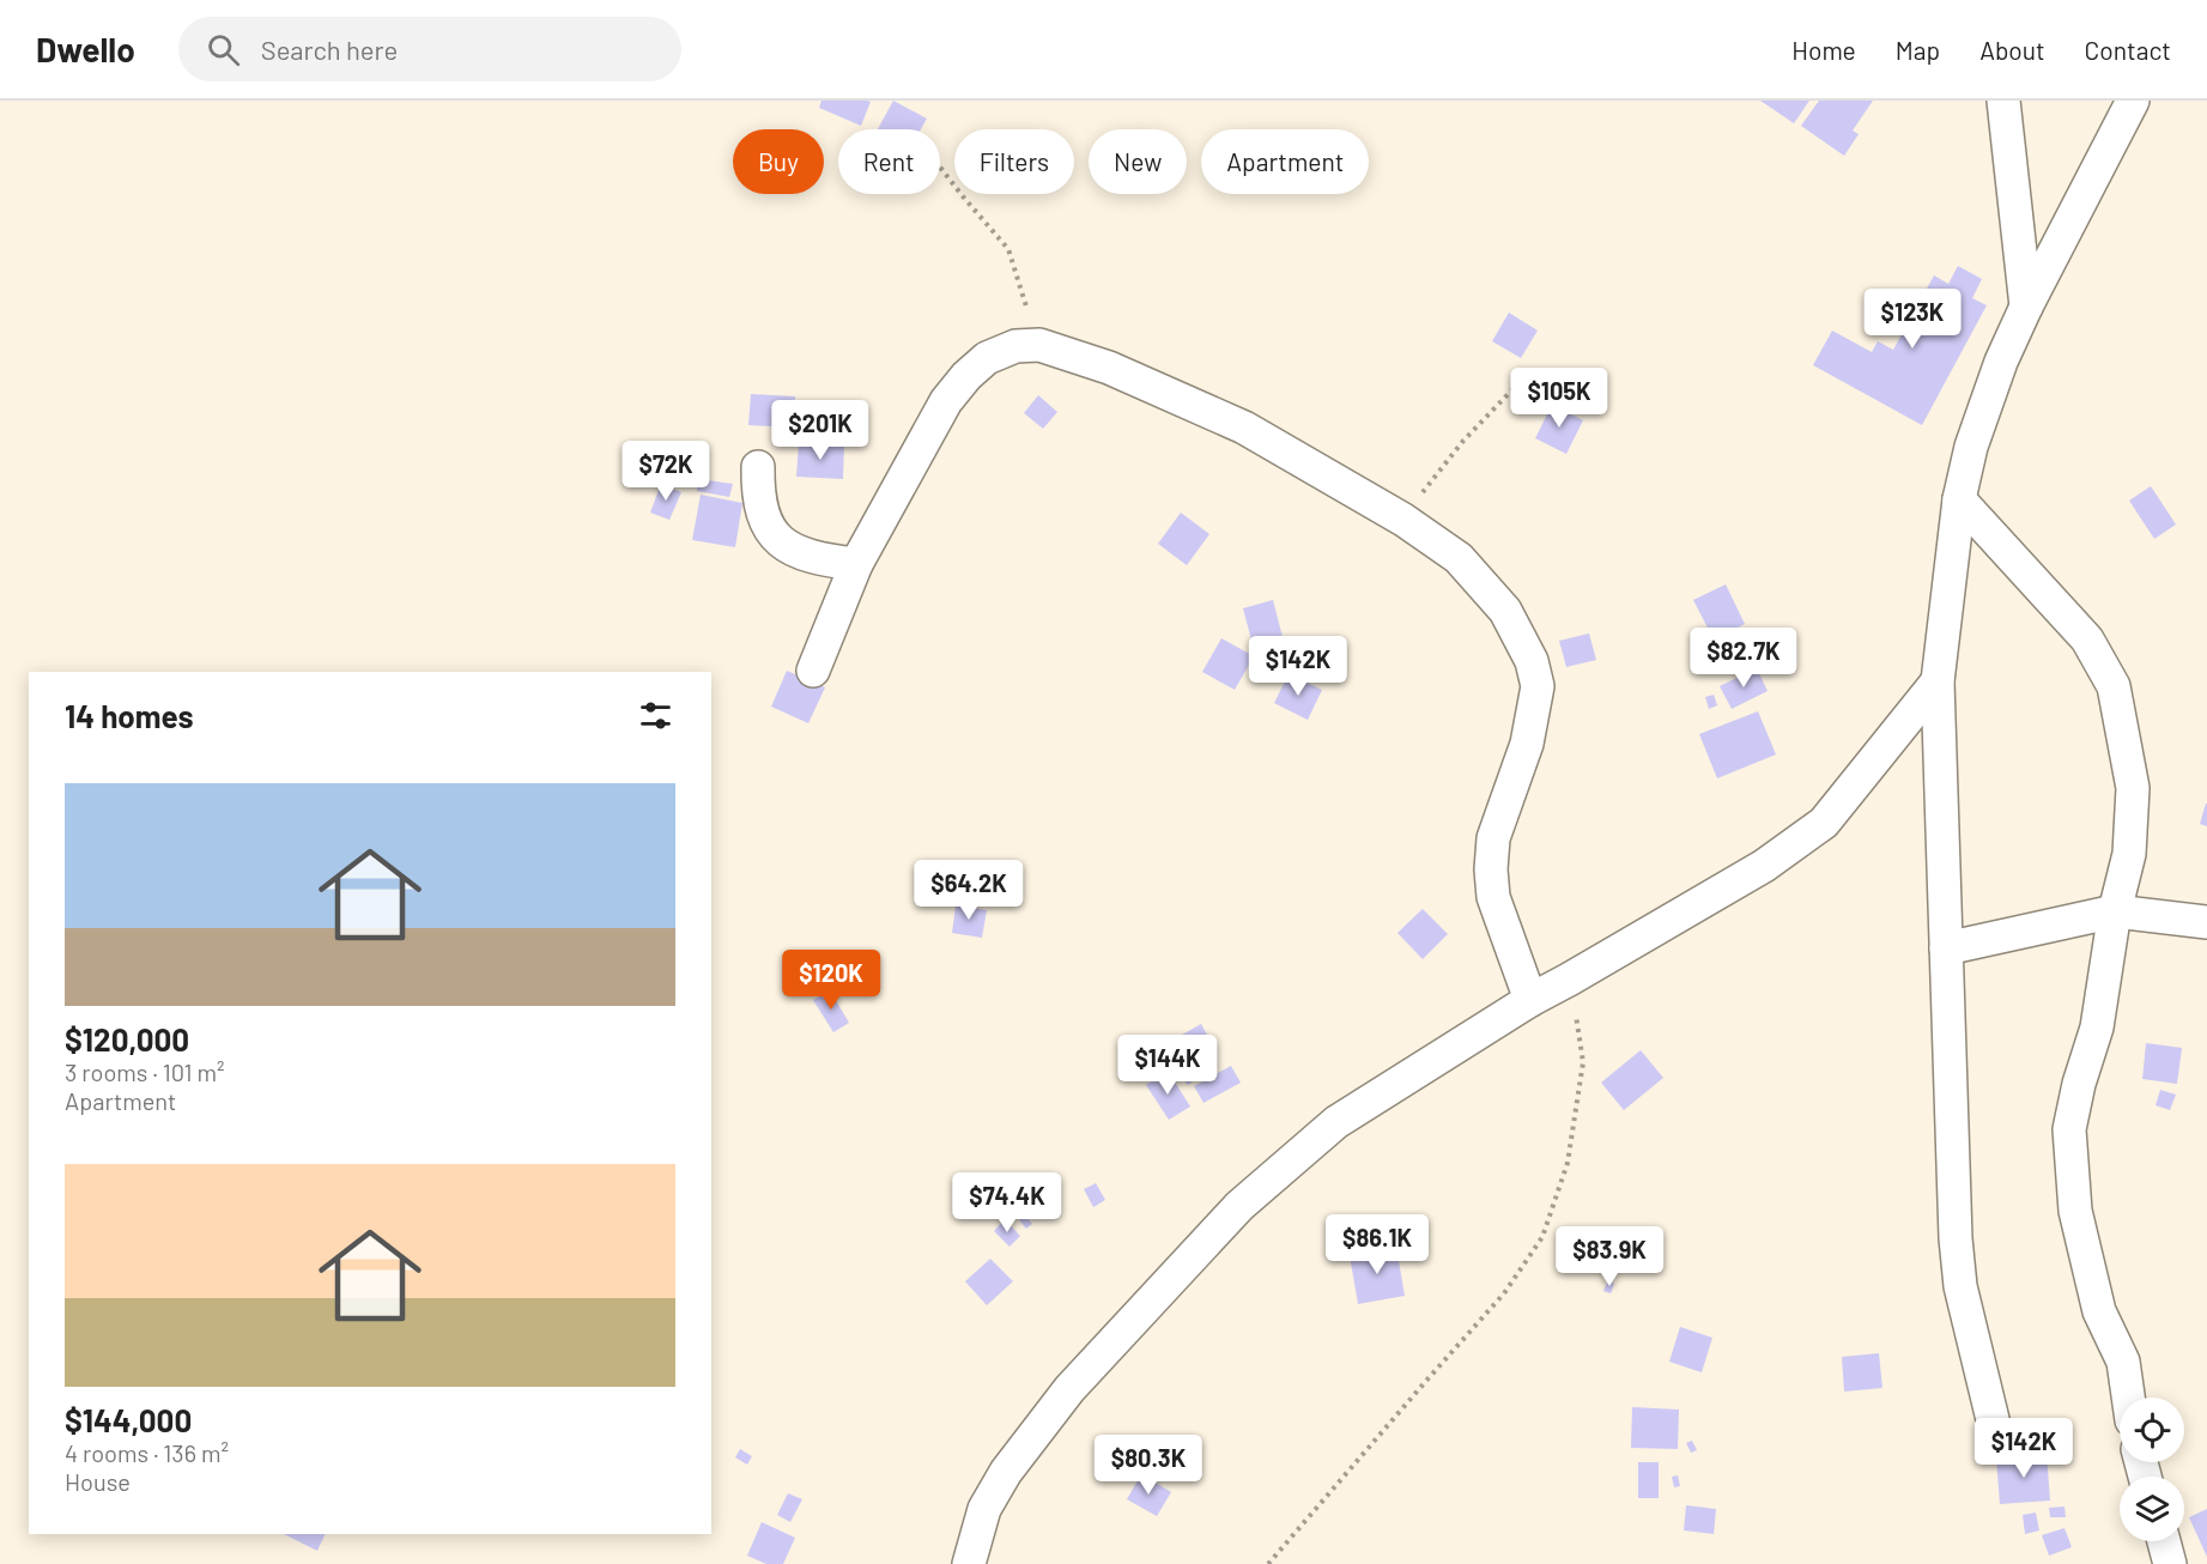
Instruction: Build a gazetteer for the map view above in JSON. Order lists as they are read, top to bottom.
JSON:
{
  "page": {
    "header": "Dwello",
    "search": "Search here",
    "nav": [
      "Home",
      "Map",
      "About",
      "Contact"
    ],
    "chip": [
      "Buy",
      "Rent",
      "Filters",
      "New",
      "Apartment"
    ],
    "price": [
      "$123K",
      "$105K",
      "$201K",
      "$72K",
      "$82.7K",
      "$142K",
      "$64.2K",
      "$120K",
      "$144K",
      "$74.4K",
      "$86.1K",
      "$83.9K",
      "$142K",
      "$80.3K"
    ],
    "heading": "14 homes",
    "list": [
      {
        "name": "$120,000",
        "note": "3 rooms · 101 m² · Apartment"
      },
      {
        "name": "$144,000",
        "note": "4 rooms · 136 m² · House"
      }
    ]
  }
}
